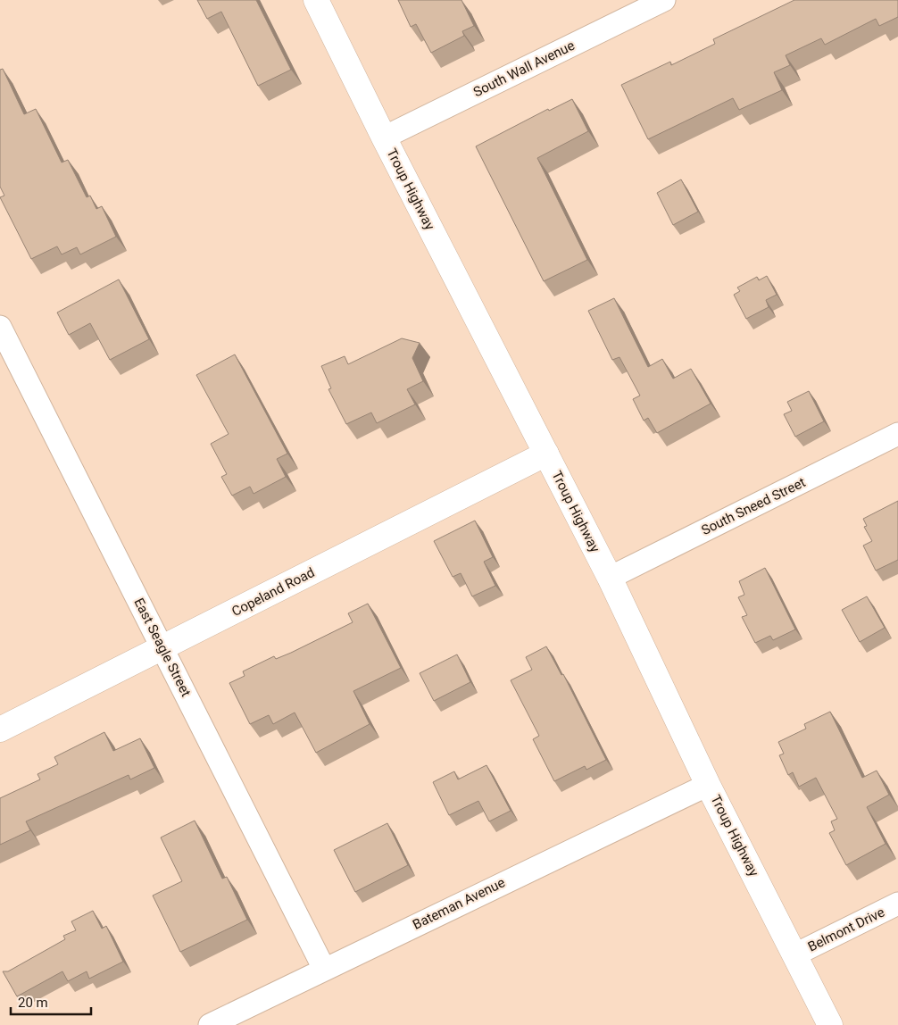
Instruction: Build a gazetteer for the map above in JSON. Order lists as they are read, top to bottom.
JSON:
{
  "streets": {
    "main road": ["Troup Highway", "Copeland Road"],
    "street": [
      "South Wall Avenue",
      "South Sneed Street",
      "East Seagle Street",
      "Bateman Avenue",
      "Belmont Drive"
    ]
  },
  "crossings": [
    ["South Wall Avenue", "Troup Highway"],
    ["Troup Highway", "South Sneed Street"],
    ["Troup Highway", "Copeland Road"],
    ["Troup Highway", "Bateman Avenue"],
    ["Troup Highway", "Belmont Drive"],
    ["Copeland Road", "East Seagle Street"],
    ["East Seagle Street", "Bateman Avenue"]
  ],
  "scale_bar": "20 m"
}
